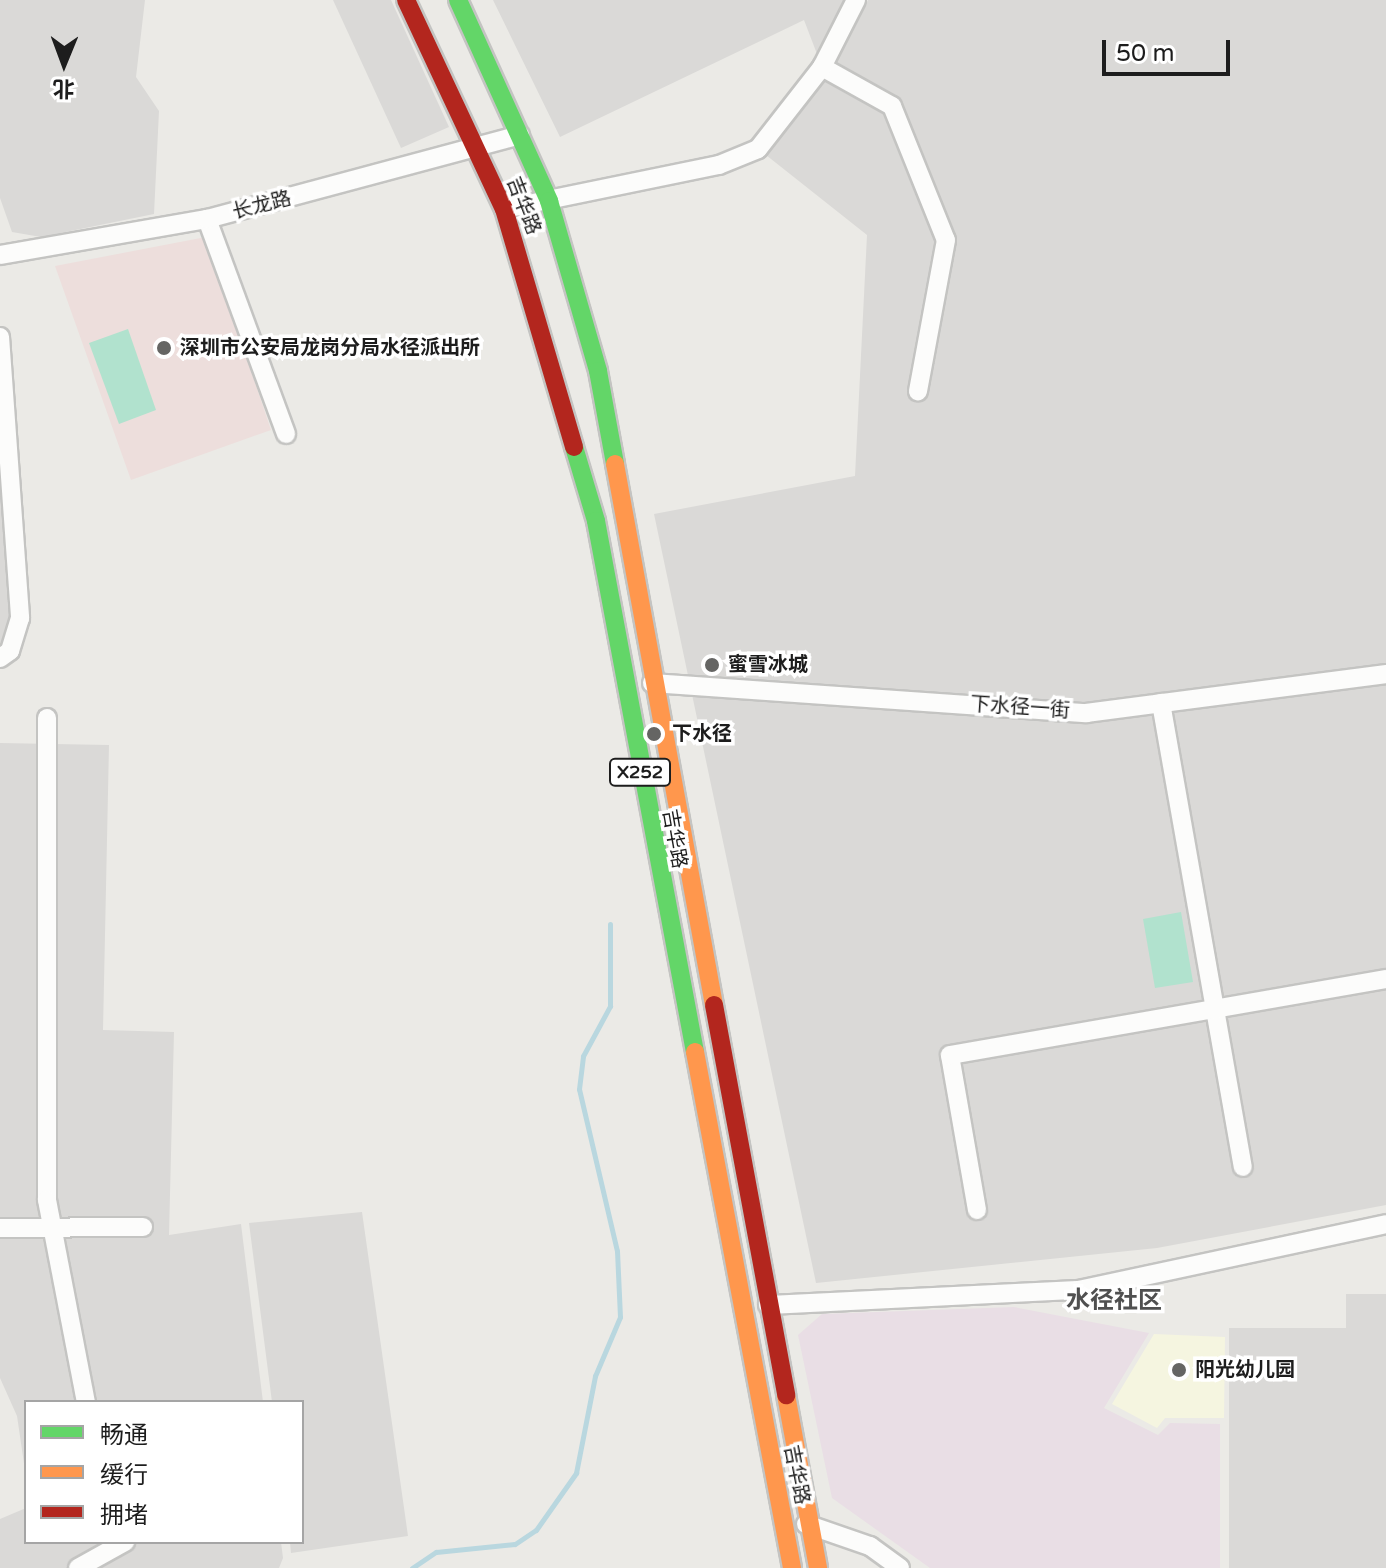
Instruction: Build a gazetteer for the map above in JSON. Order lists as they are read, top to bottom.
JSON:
{
  "streets": {
    "main road": ["吉华路", "X252"],
    "street": ["长龙路", "下水径一街"]
  },
  "crossings": [
    ["长龙路", "吉华路"],
    ["吉华路", "下水径一街"]
  ],
  "districts": ["水径社区"],
  "places": [
    "深圳市公安局龙岗分局水径派出所",
    "蜜雪冰城",
    "下水径",
    "阳光幼儿园"
  ],
  "legend": ["畅通", "缓行", "拥堵"],
  "scale_bar": "50 m",
  "north": "bottom"
}
